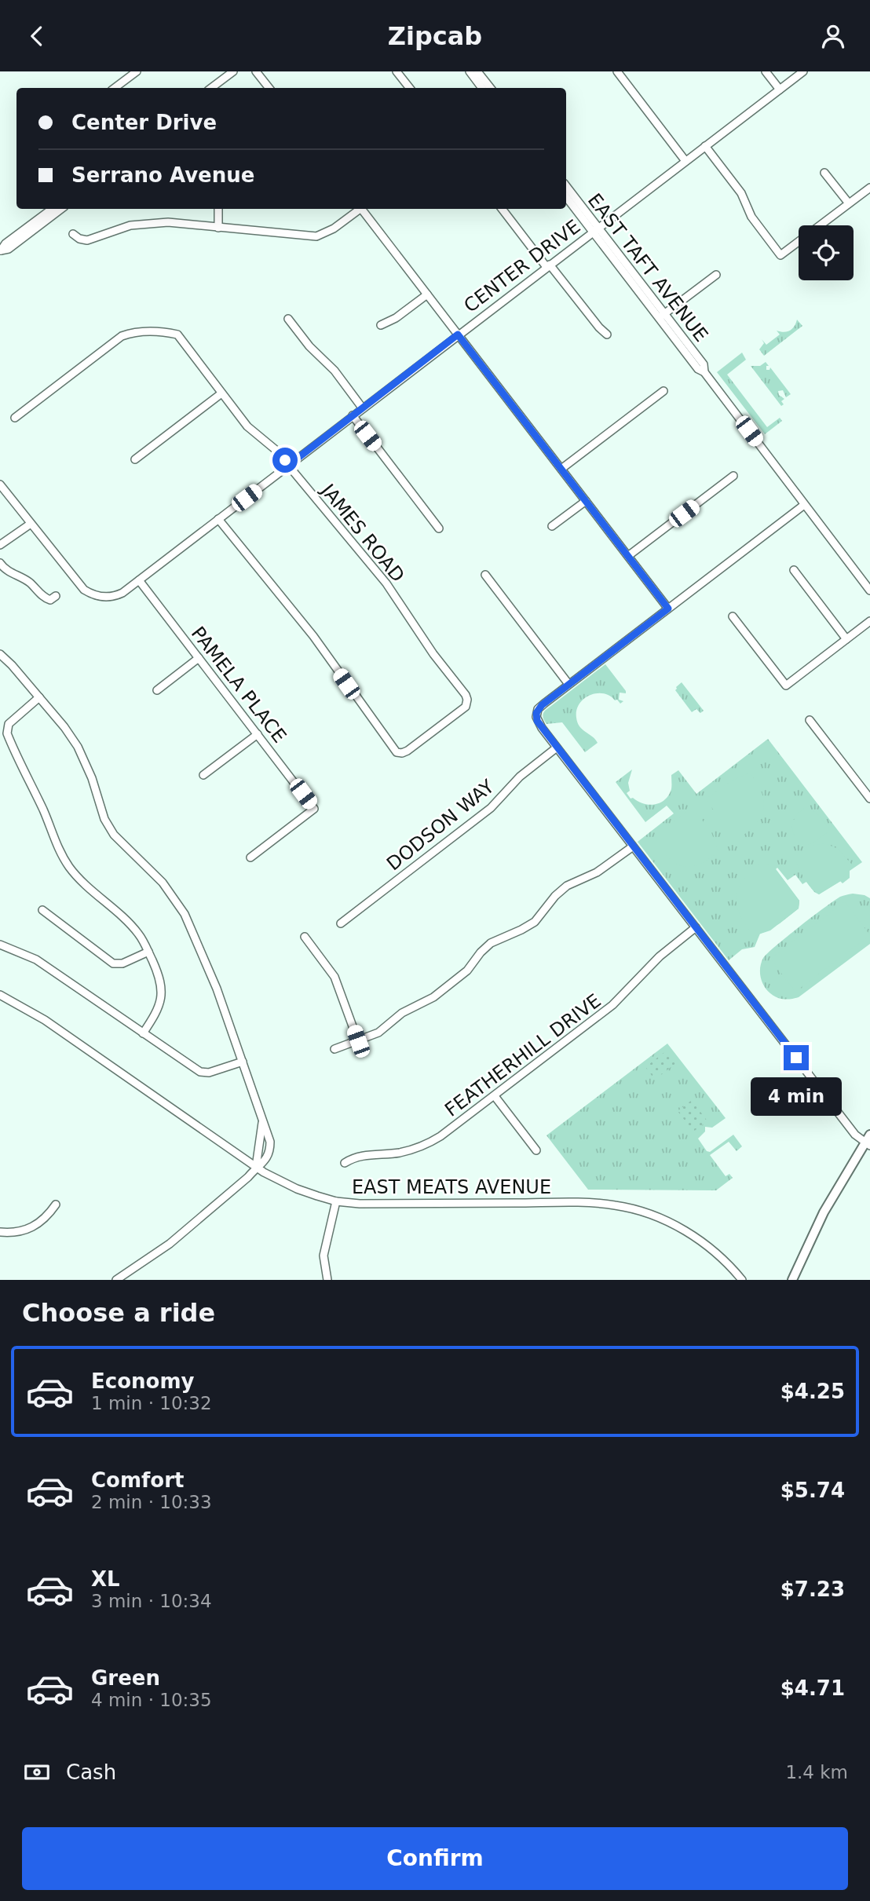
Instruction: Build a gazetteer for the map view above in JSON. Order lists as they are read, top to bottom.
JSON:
{
  "streets": {
    "street": [
      "CENTER DRIVE",
      "EAST TAFT AVENUE",
      "JAMES ROAD",
      "PAMELA PLACE",
      "DODSON WAY",
      "FEATHERHILL DRIVE",
      "EAST MEATS AVENUE"
    ]
  },
  "crossings": [
    ["CENTER DRIVE", "EAST TAFT AVENUE"],
    ["CENTER DRIVE", "JAMES ROAD"],
    ["CENTER DRIVE", "PAMELA PLACE"]
  ],
  "page": {
    "header": "Zipcab",
    "banner": ["Center Drive", "Serrano Avenue"],
    "bubble": "4 min",
    "heading": "Choose a ride",
    "list": [
      {
        "name": "Economy",
        "note": "1 min · 10:32",
        "value": "$4.25"
      },
      {
        "name": "Comfort",
        "note": "2 min · 10:33",
        "value": "$5.74"
      },
      {
        "name": "XL",
        "note": "3 min · 10:34",
        "value": "$7.23"
      },
      {
        "name": "Green",
        "note": "4 min · 10:35",
        "value": "$4.71"
      }
    ],
    "pay": ["Cash", "1.4 km"],
    "buttons": "Confirm"
  }
}
